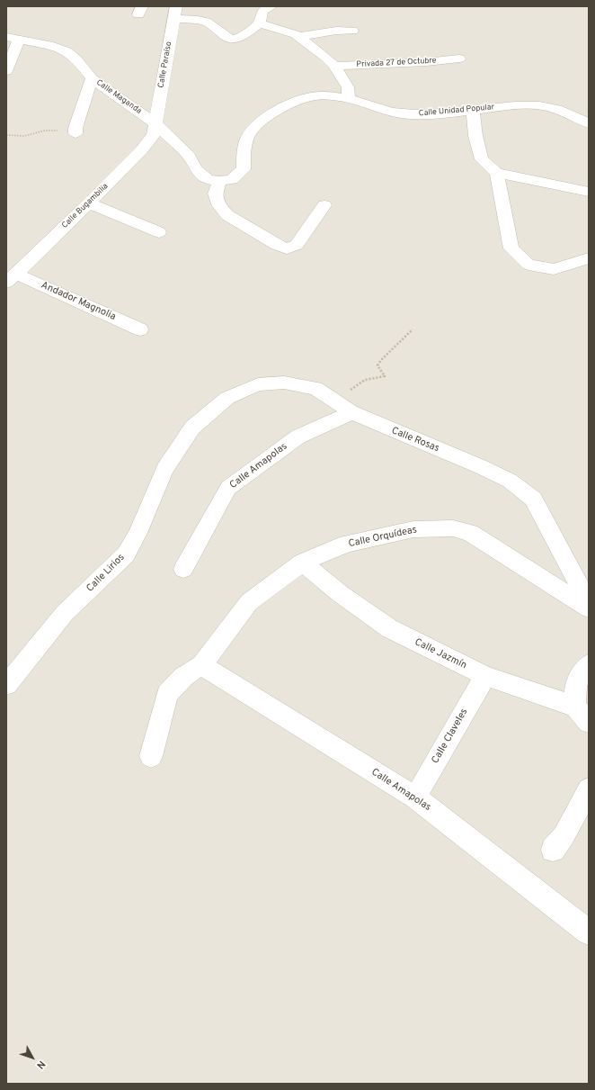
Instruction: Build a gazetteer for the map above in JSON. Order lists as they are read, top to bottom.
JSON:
{
  "streets": {
    "street": [
      "Privada 27 de Octubre",
      "Calle Paraíso",
      "Calle Maganda",
      "Calle Unidad Popular",
      "Calle Bugambilia",
      "Andador Magnolia",
      "Calle Rosas",
      "Calle Amapolas",
      "Calle Orquídeas",
      "Calle Lirios",
      "Calle Jazmín",
      "Calle Claveles"
    ]
  },
  "crossings": [
    ["Calle Paraíso", "Calle Maganda"],
    ["Calle Paraíso", "Calle Bugambilia"],
    ["Calle Maganda", "Calle Bugambilia"],
    ["Calle Bugambilia", "Andador Magnolia"],
    ["Calle Rosas", "Calle Amapolas"],
    ["Calle Rosas", "Calle Lirios"],
    ["Calle Amapolas", "Calle Orquídeas"],
    ["Calle Amapolas", "Calle Claveles"],
    ["Calle Orquídeas", "Calle Jazmín"],
    ["Calle Jazmín", "Calle Claveles"]
  ],
  "north": "bottom right"
}
